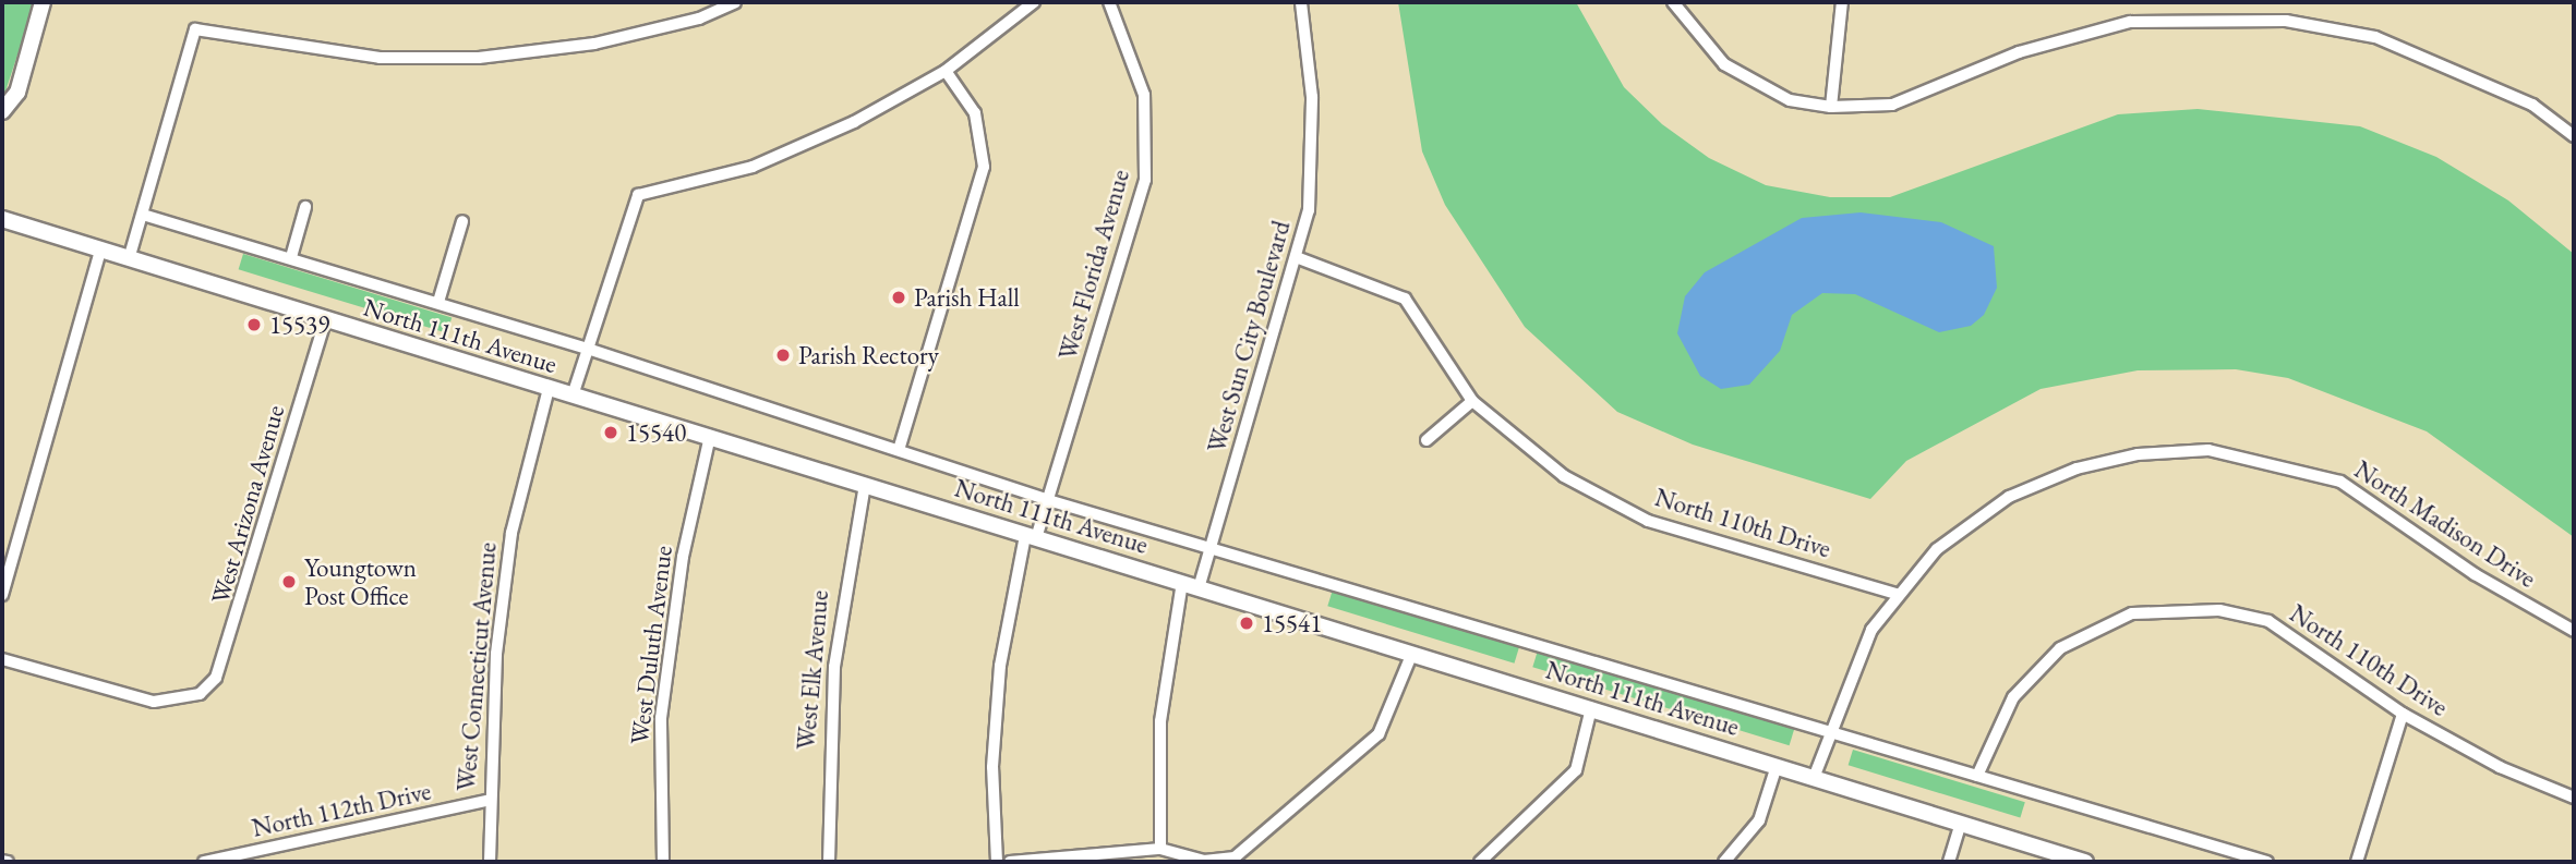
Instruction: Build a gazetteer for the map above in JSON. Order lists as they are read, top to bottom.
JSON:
{
  "streets": {
    "street": [
      "West Florida Avenue",
      "North 111th Avenue",
      "West Sun City Boulevard",
      "West Arizona Avenue",
      "North 110th Drive",
      "North Madison Drive",
      "West Duluth Avenue",
      "West Connecticut Avenue",
      "West Elk Avenue",
      "North 112th Drive"
    ]
  },
  "crossings": [
    ["West Florida Avenue", "North 111th Avenue"],
    ["North 111th Avenue", "West Sun City Boulevard"],
    ["North 111th Avenue", "West Arizona Avenue"],
    ["North 111th Avenue", "North 110th Drive"],
    ["North 111th Avenue", "North Madison Drive"],
    ["North 111th Avenue", "West Duluth Avenue"],
    ["North 111th Avenue", "West Connecticut Avenue"],
    ["North 111th Avenue", "West Elk Avenue"],
    ["West Sun City Boulevard", "North 110th Drive"],
    ["North 110th Drive", "North Madison Drive"],
    ["West Connecticut Avenue", "North 112th Drive"]
  ],
  "places": [
    "Parish Hall",
    "15539",
    "Parish Rectory",
    "15540",
    "Youngtown Post Office",
    "15541"
  ]
}
